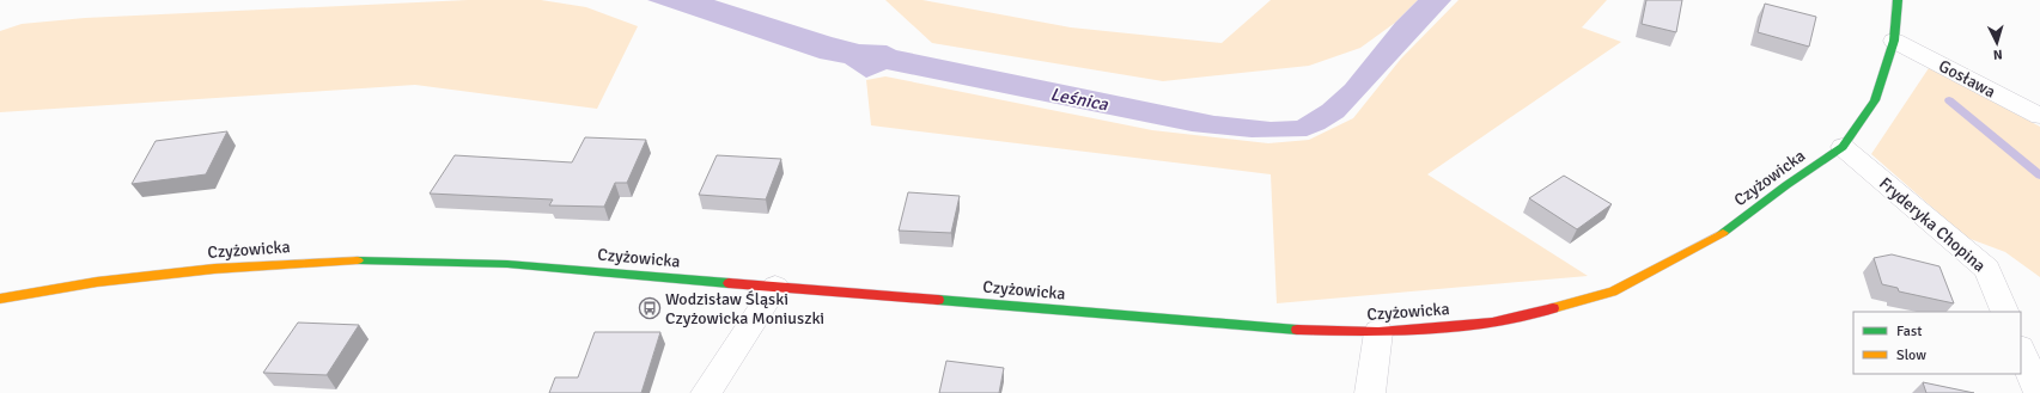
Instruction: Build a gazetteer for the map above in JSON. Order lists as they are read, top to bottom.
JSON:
{
  "streets": {
    "street": ["Gosława", "Czyżowicka", "Fryderyka Chopina"]
  },
  "crossings": [
    ["Gosława", "Czyżowicka"],
    ["Czyżowicka", "Fryderyka Chopina"]
  ],
  "water": ["Leśnica"],
  "places": {
    "bus stop": ["Wodzisław Śląski Czyżowicka Moniuszki"]
  },
  "legend": ["Fast", "Slow"],
  "north": "bottom"
}
